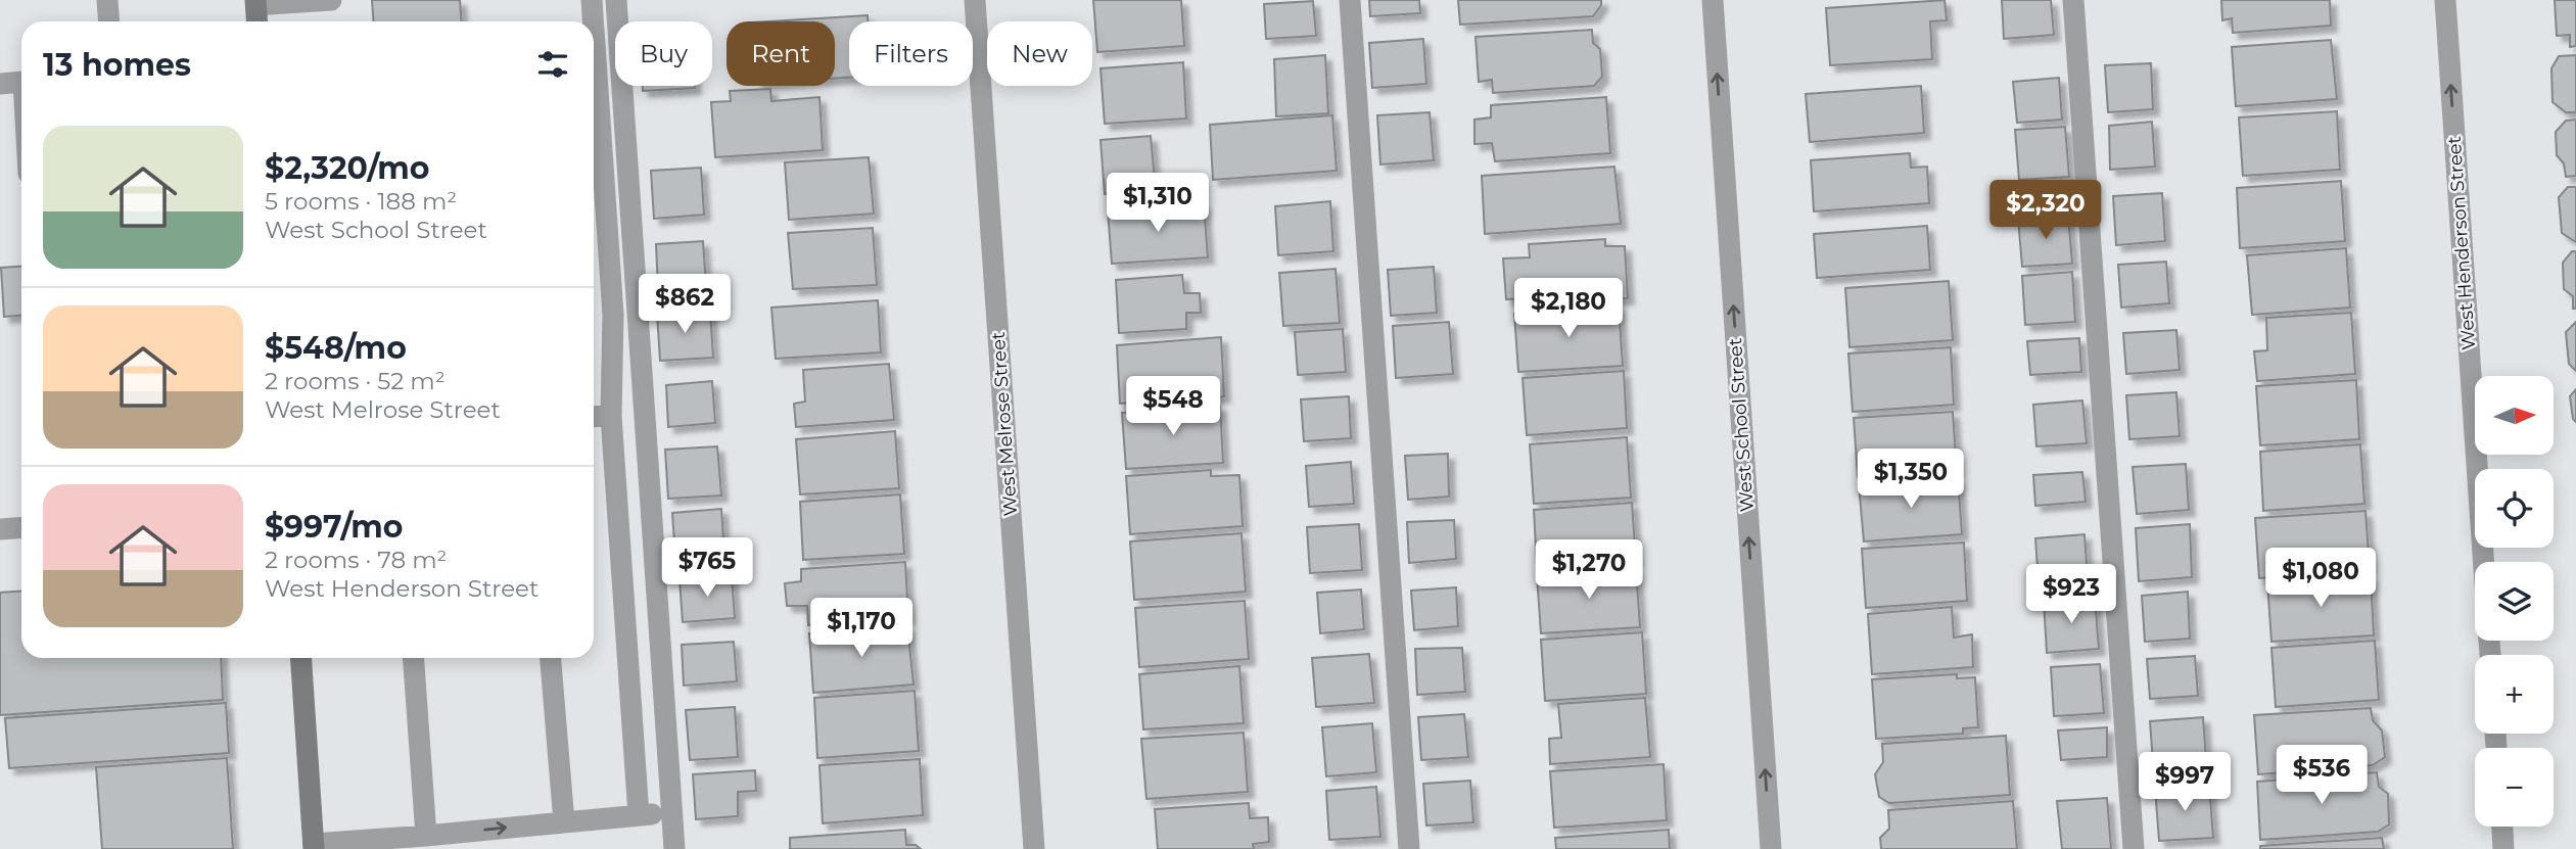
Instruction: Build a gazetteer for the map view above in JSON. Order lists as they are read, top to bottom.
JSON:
{
  "streets": {
    "street": ["West Henderson Street", "West Melrose Street", "West School Street"]
  },
  "one_way": ["West Henderson Street", "West School Street"],
  "north": "right",
  "page": {
    "chip": [
      "Buy",
      "Rent",
      "Filters",
      "New"
    ],
    "heading": "13 homes",
    "list": [
      {
        "name": "$2,320/mo",
        "note": "5 rooms · 188 m² · West School Street"
      },
      {
        "name": "$548/mo",
        "note": "2 rooms · 52 m² · West Melrose Street"
      },
      {
        "name": "$997/mo",
        "note": "2 rooms · 78 m² · West Henderson Street"
      }
    ],
    "price": [
      "$1,310",
      "$2,320",
      "$862",
      "$2,180",
      "$548",
      "$1,350",
      "$765",
      "$1,270",
      "$1,080",
      "$923",
      "$1,170",
      "$536",
      "$997"
    ],
    "map_buttons": ["+", "−"]
  }
}
